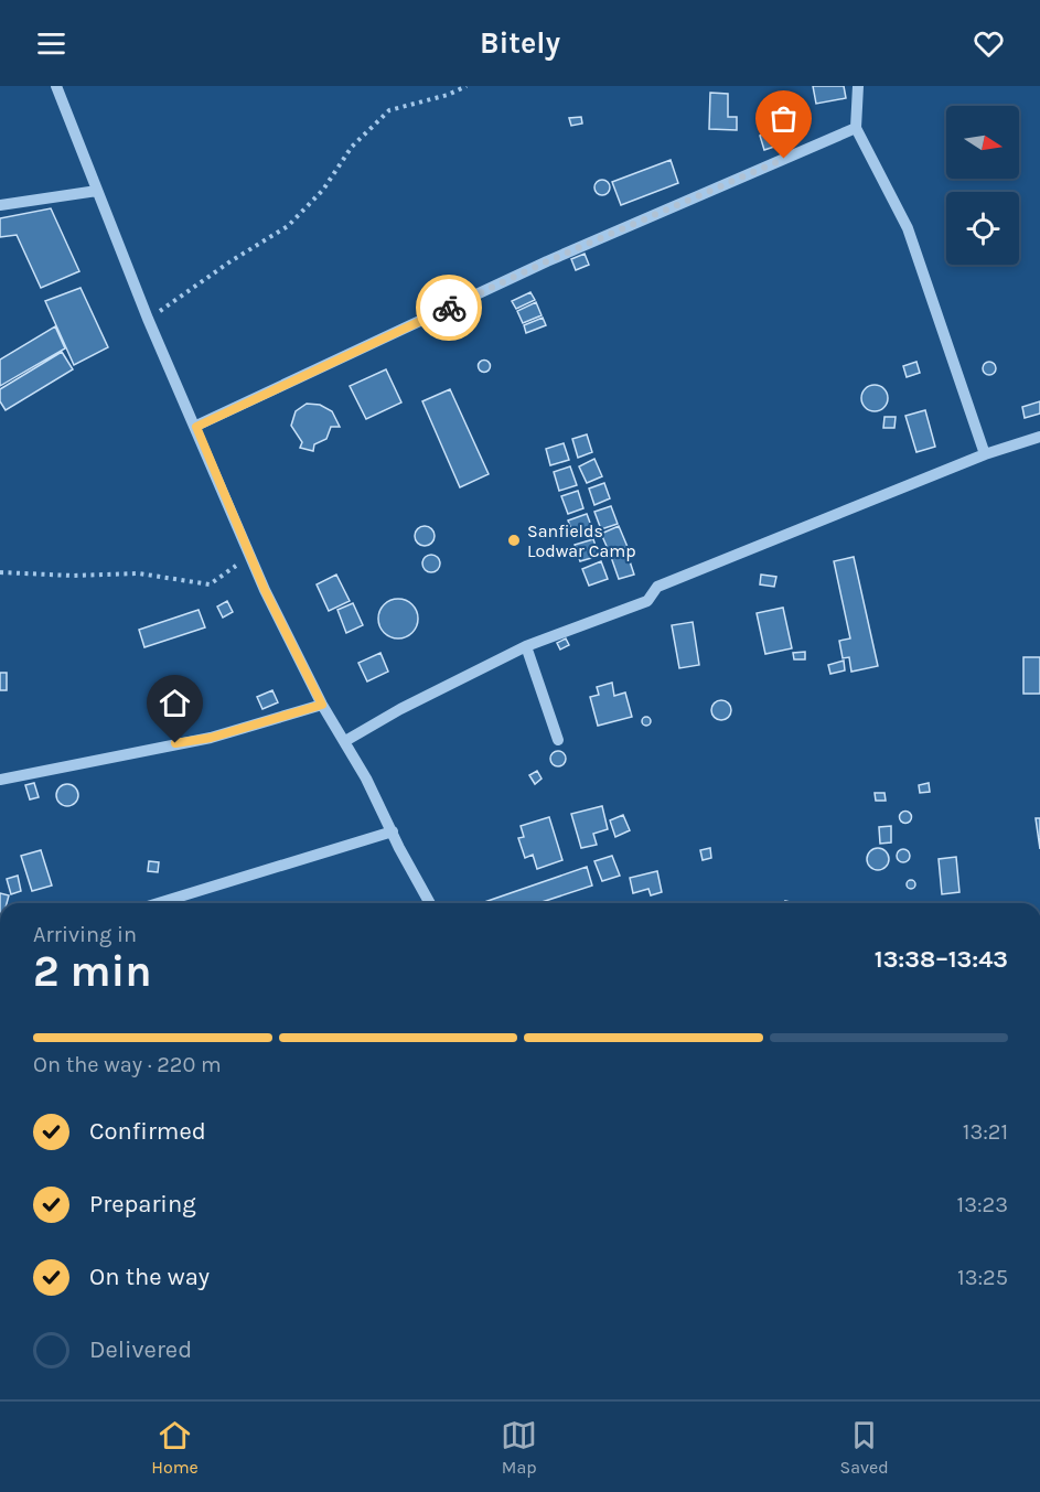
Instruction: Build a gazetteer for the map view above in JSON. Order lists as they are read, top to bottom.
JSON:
{
  "places": ["Sanfields Lodwar Camp"],
  "north": "right",
  "page": {
    "header": "Bitely",
    "heading": ["2 min", "Arriving in", "13:38–13:43"],
    "bar": "On the way · 220 m",
    "list": [
      ["Confirmed", "13:21"],
      ["Preparing", "13:23"],
      ["On the way", "13:25"],
      "Delivered"
    ],
    "tabs": ["Home", "Map", "Saved"]
  }
}
